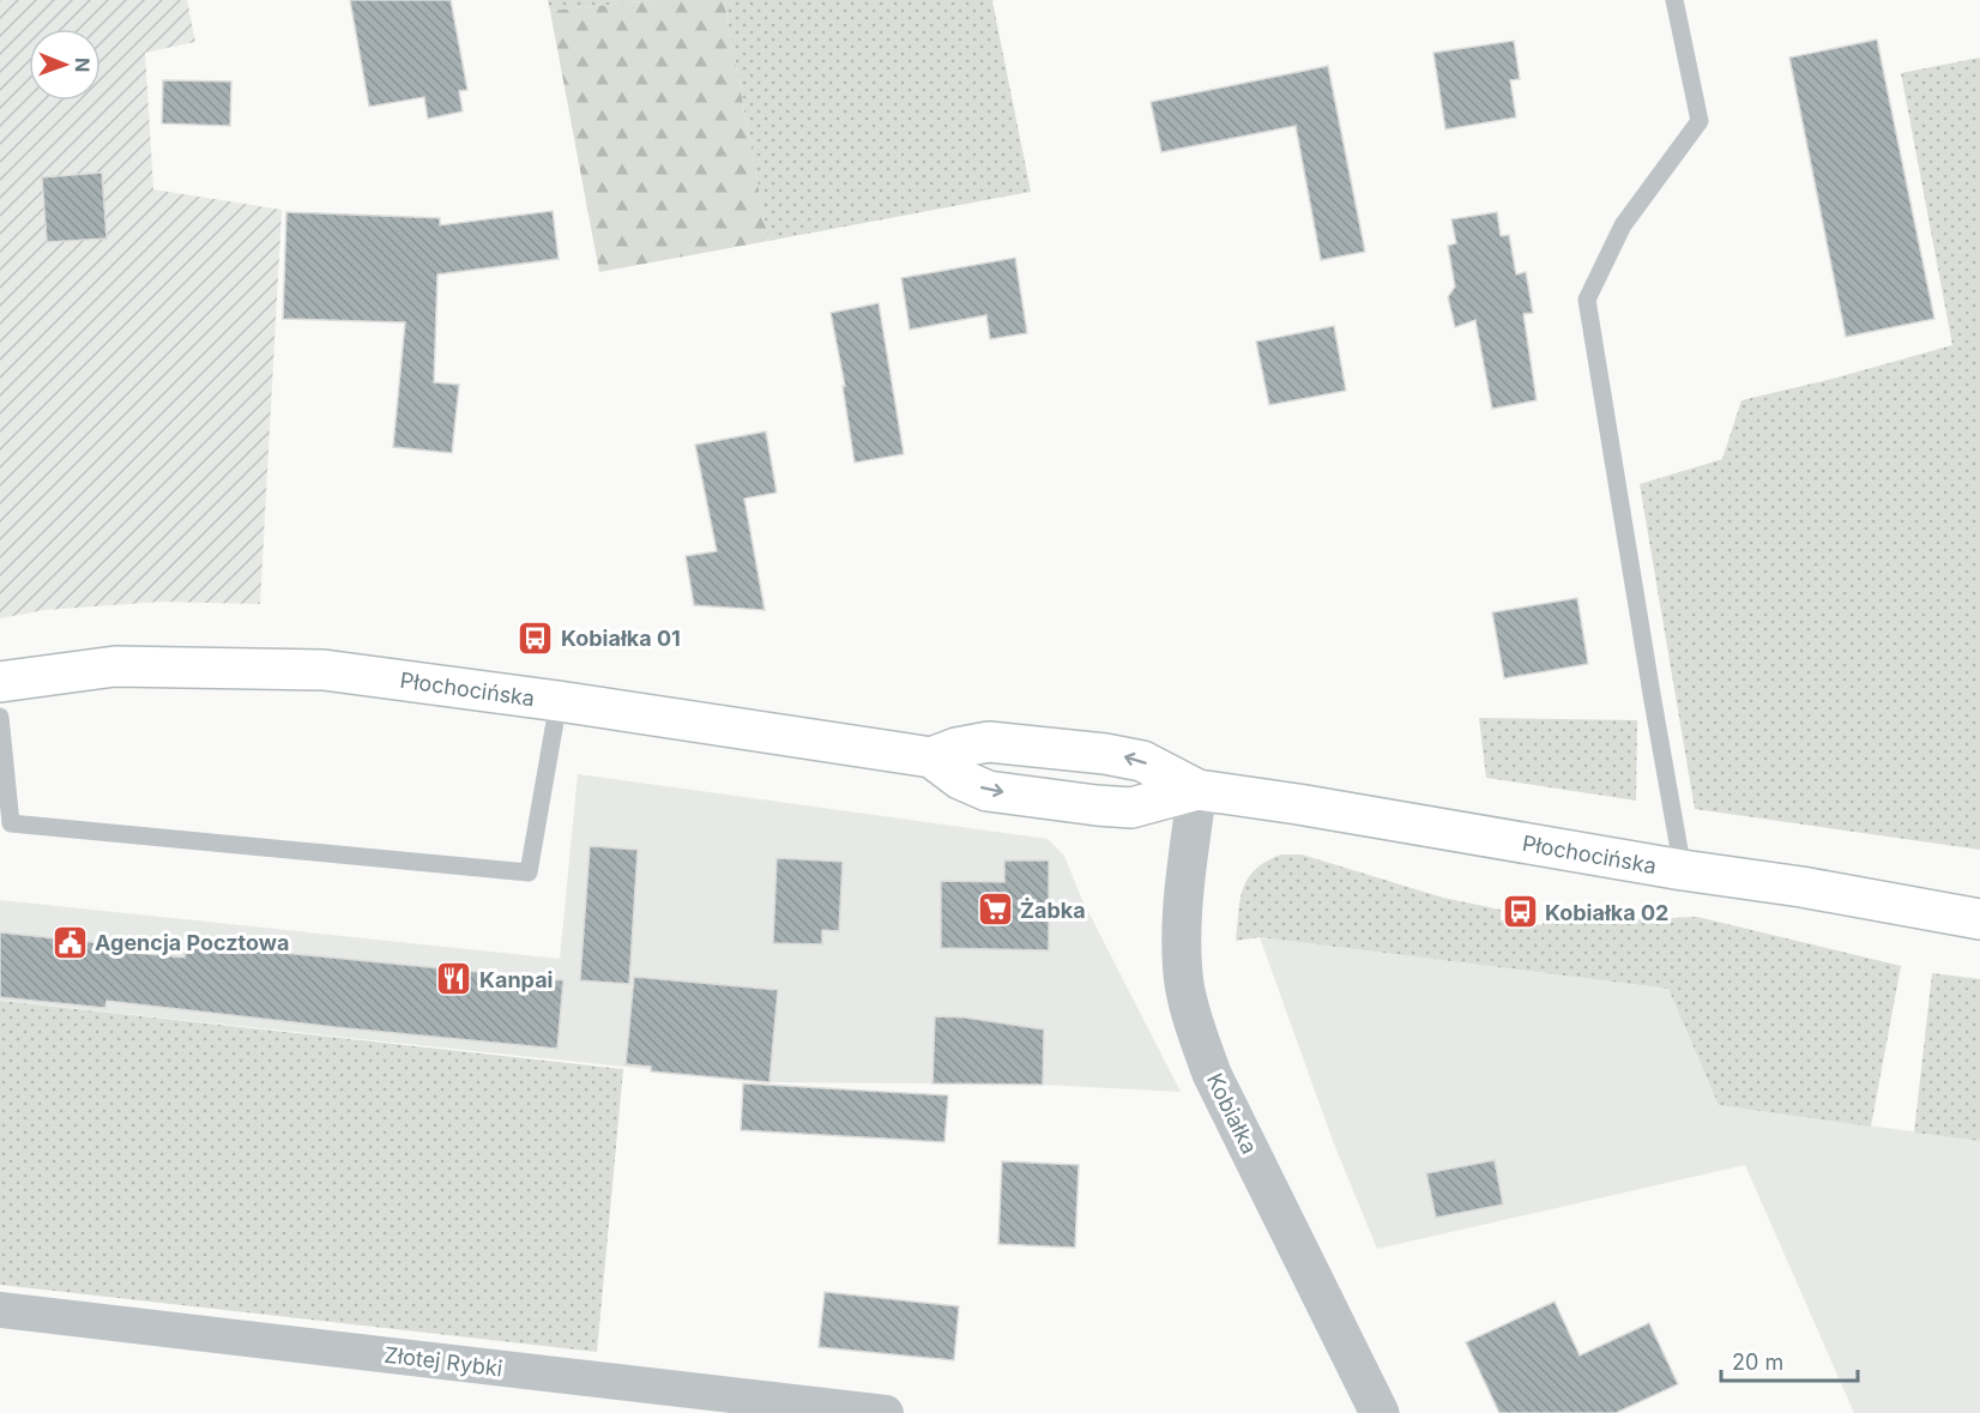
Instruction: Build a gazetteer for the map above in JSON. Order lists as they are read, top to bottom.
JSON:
{
  "streets": {
    "main road": ["Płochocińska"],
    "street": ["Kobiałka", "Złotej Rybki"]
  },
  "crossings": [
    ["Płochocińska", "Kobiałka"]
  ],
  "places": {
    "bus stop": ["Kobiałka 01", "Kobiałka 02"],
    "supermarket": ["Żabka"],
    "public building": ["Agencja Pocztowa"],
    "restaurant": ["Kanpai"]
  },
  "scale_bar": "20 m",
  "north": "right"
}
